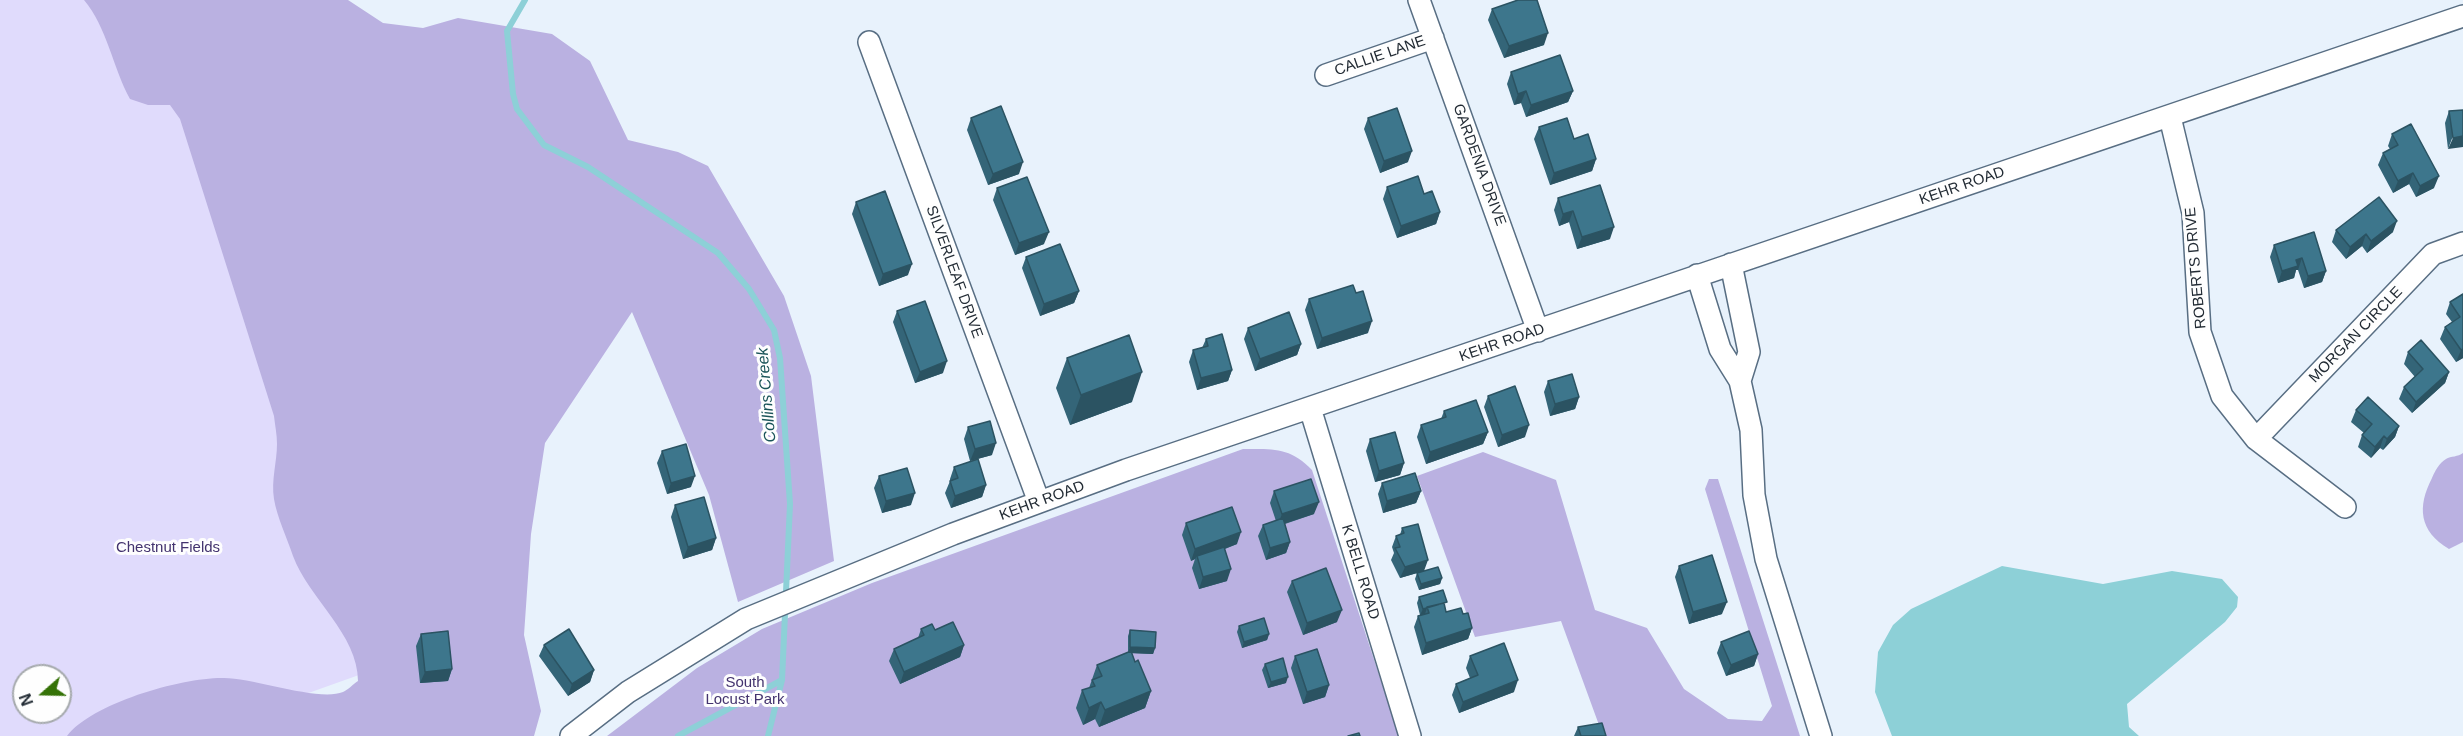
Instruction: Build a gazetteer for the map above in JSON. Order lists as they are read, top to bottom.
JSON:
{
  "streets": {
    "street": [
      "CALLIE LANE",
      "GARDENIA DRIVE",
      "KEHR ROAD",
      "ROBERTS DRIVE",
      "SILVERLEAF DRIVE",
      "MORGAN CIRCLE",
      "K BELL ROAD"
    ]
  },
  "crossings": [
    ["CALLIE LANE", "GARDENIA DRIVE"],
    ["GARDENIA DRIVE", "KEHR ROAD"],
    ["KEHR ROAD", "ROBERTS DRIVE"],
    ["KEHR ROAD", "SILVERLEAF DRIVE"],
    ["KEHR ROAD", "K BELL ROAD"],
    ["ROBERTS DRIVE", "MORGAN CIRCLE"]
  ],
  "water": ["Collins Creek"],
  "parks": ["Chestnut Fields", "South Locust Park"],
  "north": "left"
}
